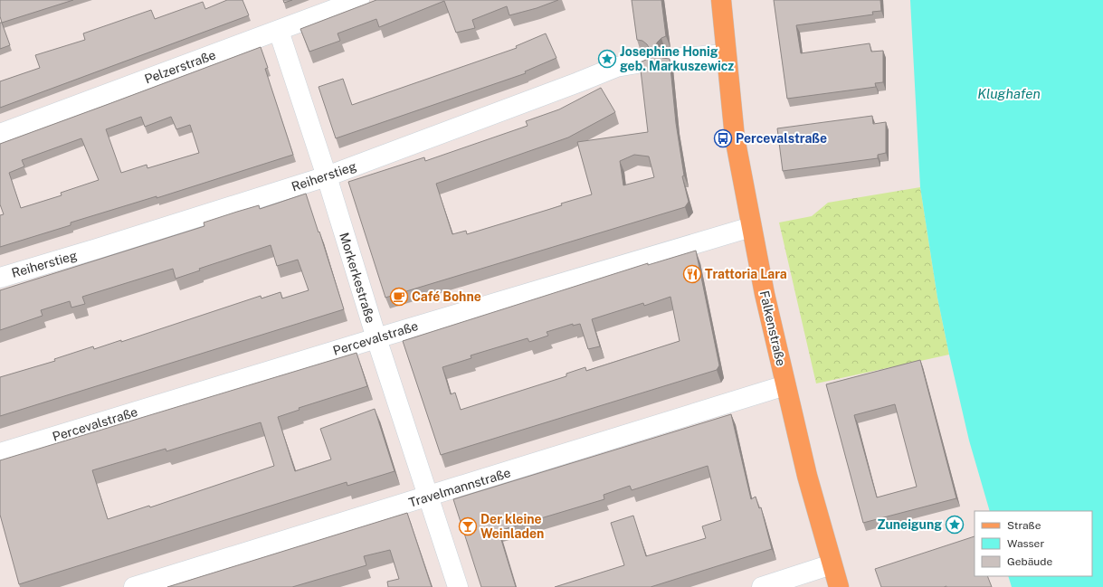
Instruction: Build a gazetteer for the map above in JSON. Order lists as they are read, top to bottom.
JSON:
{
  "streets": {
    "main road": ["Falkenstraße"],
    "street": [
      "Pelzerstraße",
      "Reiherstieg",
      "Morkerkestraße",
      "Percevalstraße",
      "Travelmannstraße"
    ]
  },
  "crossings": [
    ["Pelzerstraße", "Morkerkestraße"],
    ["Reiherstieg", "Morkerkestraße"],
    ["Morkerkestraße", "Percevalstraße"],
    ["Morkerkestraße", "Travelmannstraße"],
    ["Falkenstraße", "Percevalstraße"],
    ["Falkenstraße", "Travelmannstraße"]
  ],
  "water": ["Klughafen"],
  "places": {
    "place": ["Josephine Honig geb. Markuszewicz", "Zuneigung"],
    "bus stop": ["Percevalstraße"],
    "restaurant": ["Trattoria Lara"],
    "cafe": ["Café Bohne"],
    "bar": ["Der kleine Weinladen"]
  },
  "legend": ["Straße", "Wasser", "Gebäude"]
}
